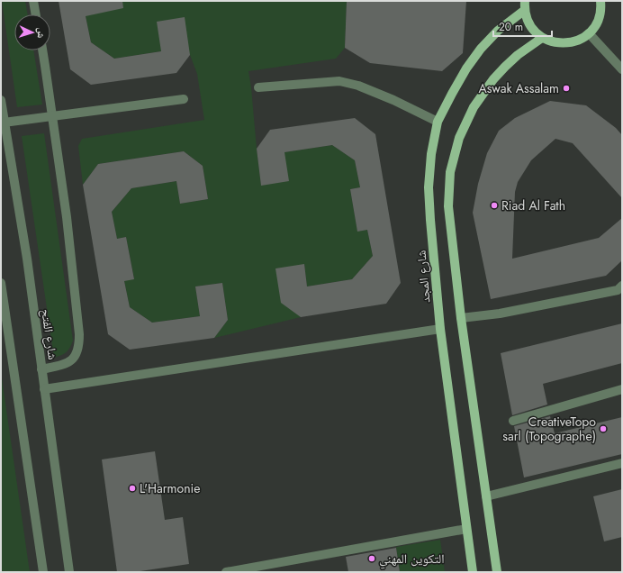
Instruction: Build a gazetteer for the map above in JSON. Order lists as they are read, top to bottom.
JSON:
{
  "streets": {
    "main road": ["شارع المجد"],
    "street": ["شارع الفتح"]
  },
  "places": [
    "Aswak Assalam",
    "Riad Al Fath",
    "CreativeTopo sarl (Topographe)",
    "L'Harmonie",
    "التكوين المهني"
  ],
  "scale_bar": "20 m",
  "north": "right"
}
